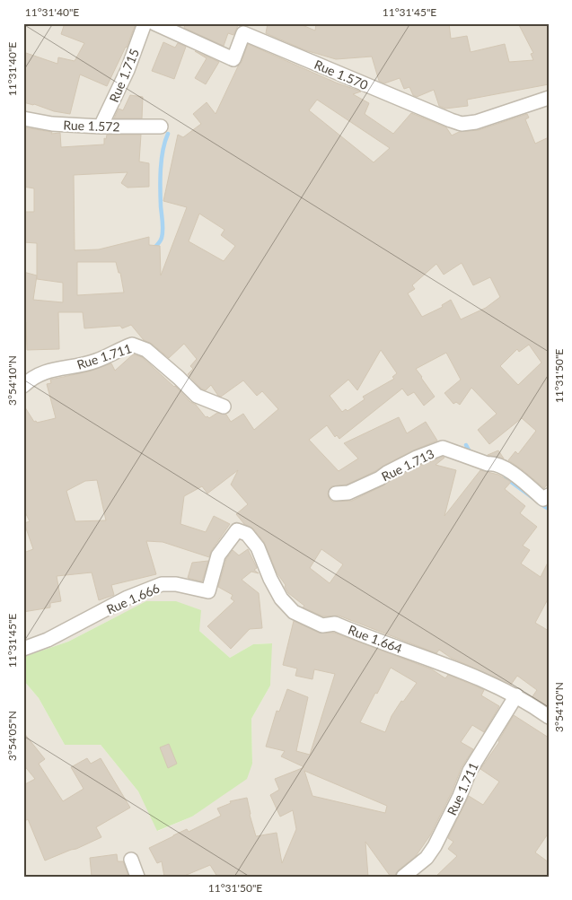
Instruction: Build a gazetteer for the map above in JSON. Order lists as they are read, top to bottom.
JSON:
{
  "streets": {
    "street": [
      "Rue 1.570",
      "Rue 1.715",
      "Rue 1.572",
      "Rue 1.711",
      "Rue 1.713",
      "Rue 1.666",
      "Rue 1.664"
    ]
  },
  "crossings": [
    ["Rue 1.715", "Rue 1.572"],
    ["Rue 1.711", "Rue 1.664"],
    ["Rue 1.666", "Rue 1.664"]
  ],
  "coordinates": [
    "11°31'40\"E",
    "11°31'45\"E",
    "11°31'50\"E",
    "3°54'10\"N",
    "3°54'05\"N"
  ]
}
